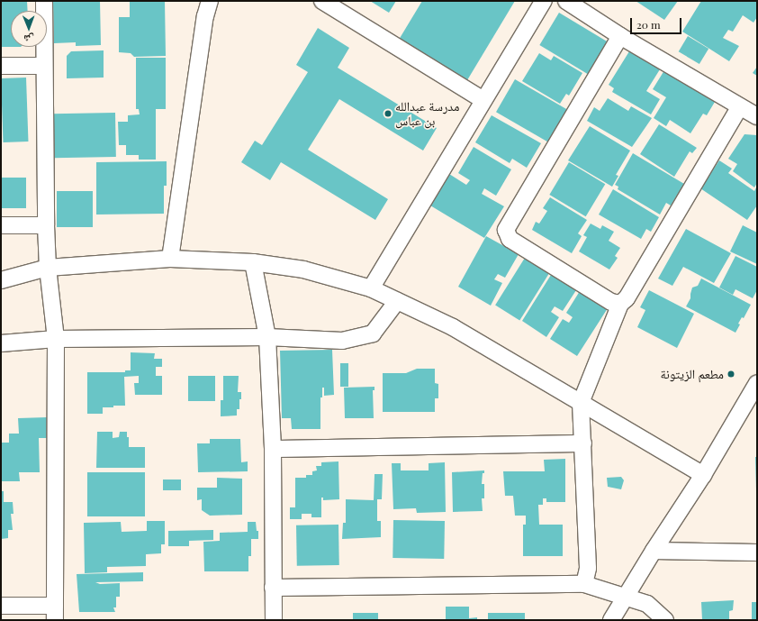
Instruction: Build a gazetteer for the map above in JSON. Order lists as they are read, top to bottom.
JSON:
{
  "places": ["مدرسة عبدالله بن عباس", "مطعم الزيتونة"],
  "scale_bar": "20 m",
  "north": "bottom"
}
